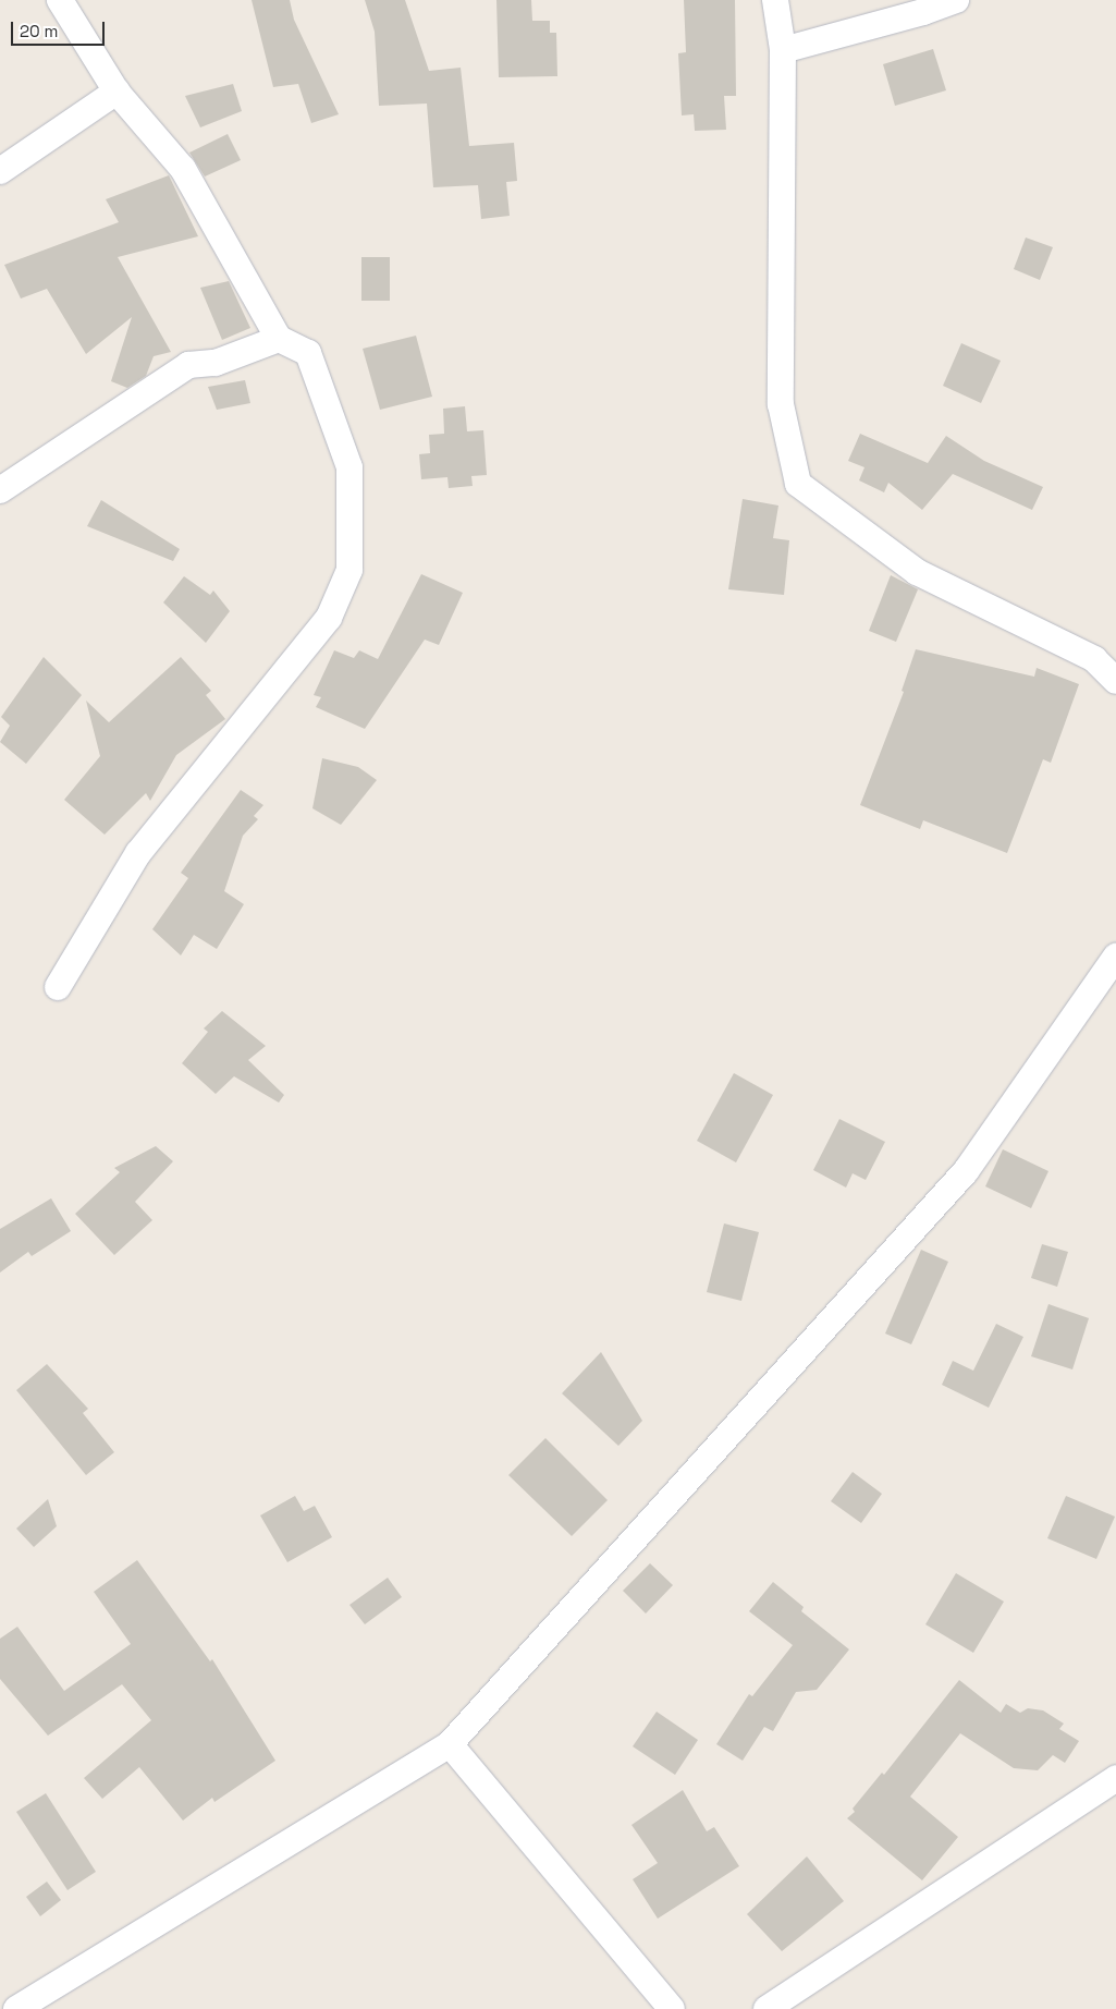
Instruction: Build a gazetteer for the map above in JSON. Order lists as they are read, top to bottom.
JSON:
{
  "scale_bar": "20 m"
}
